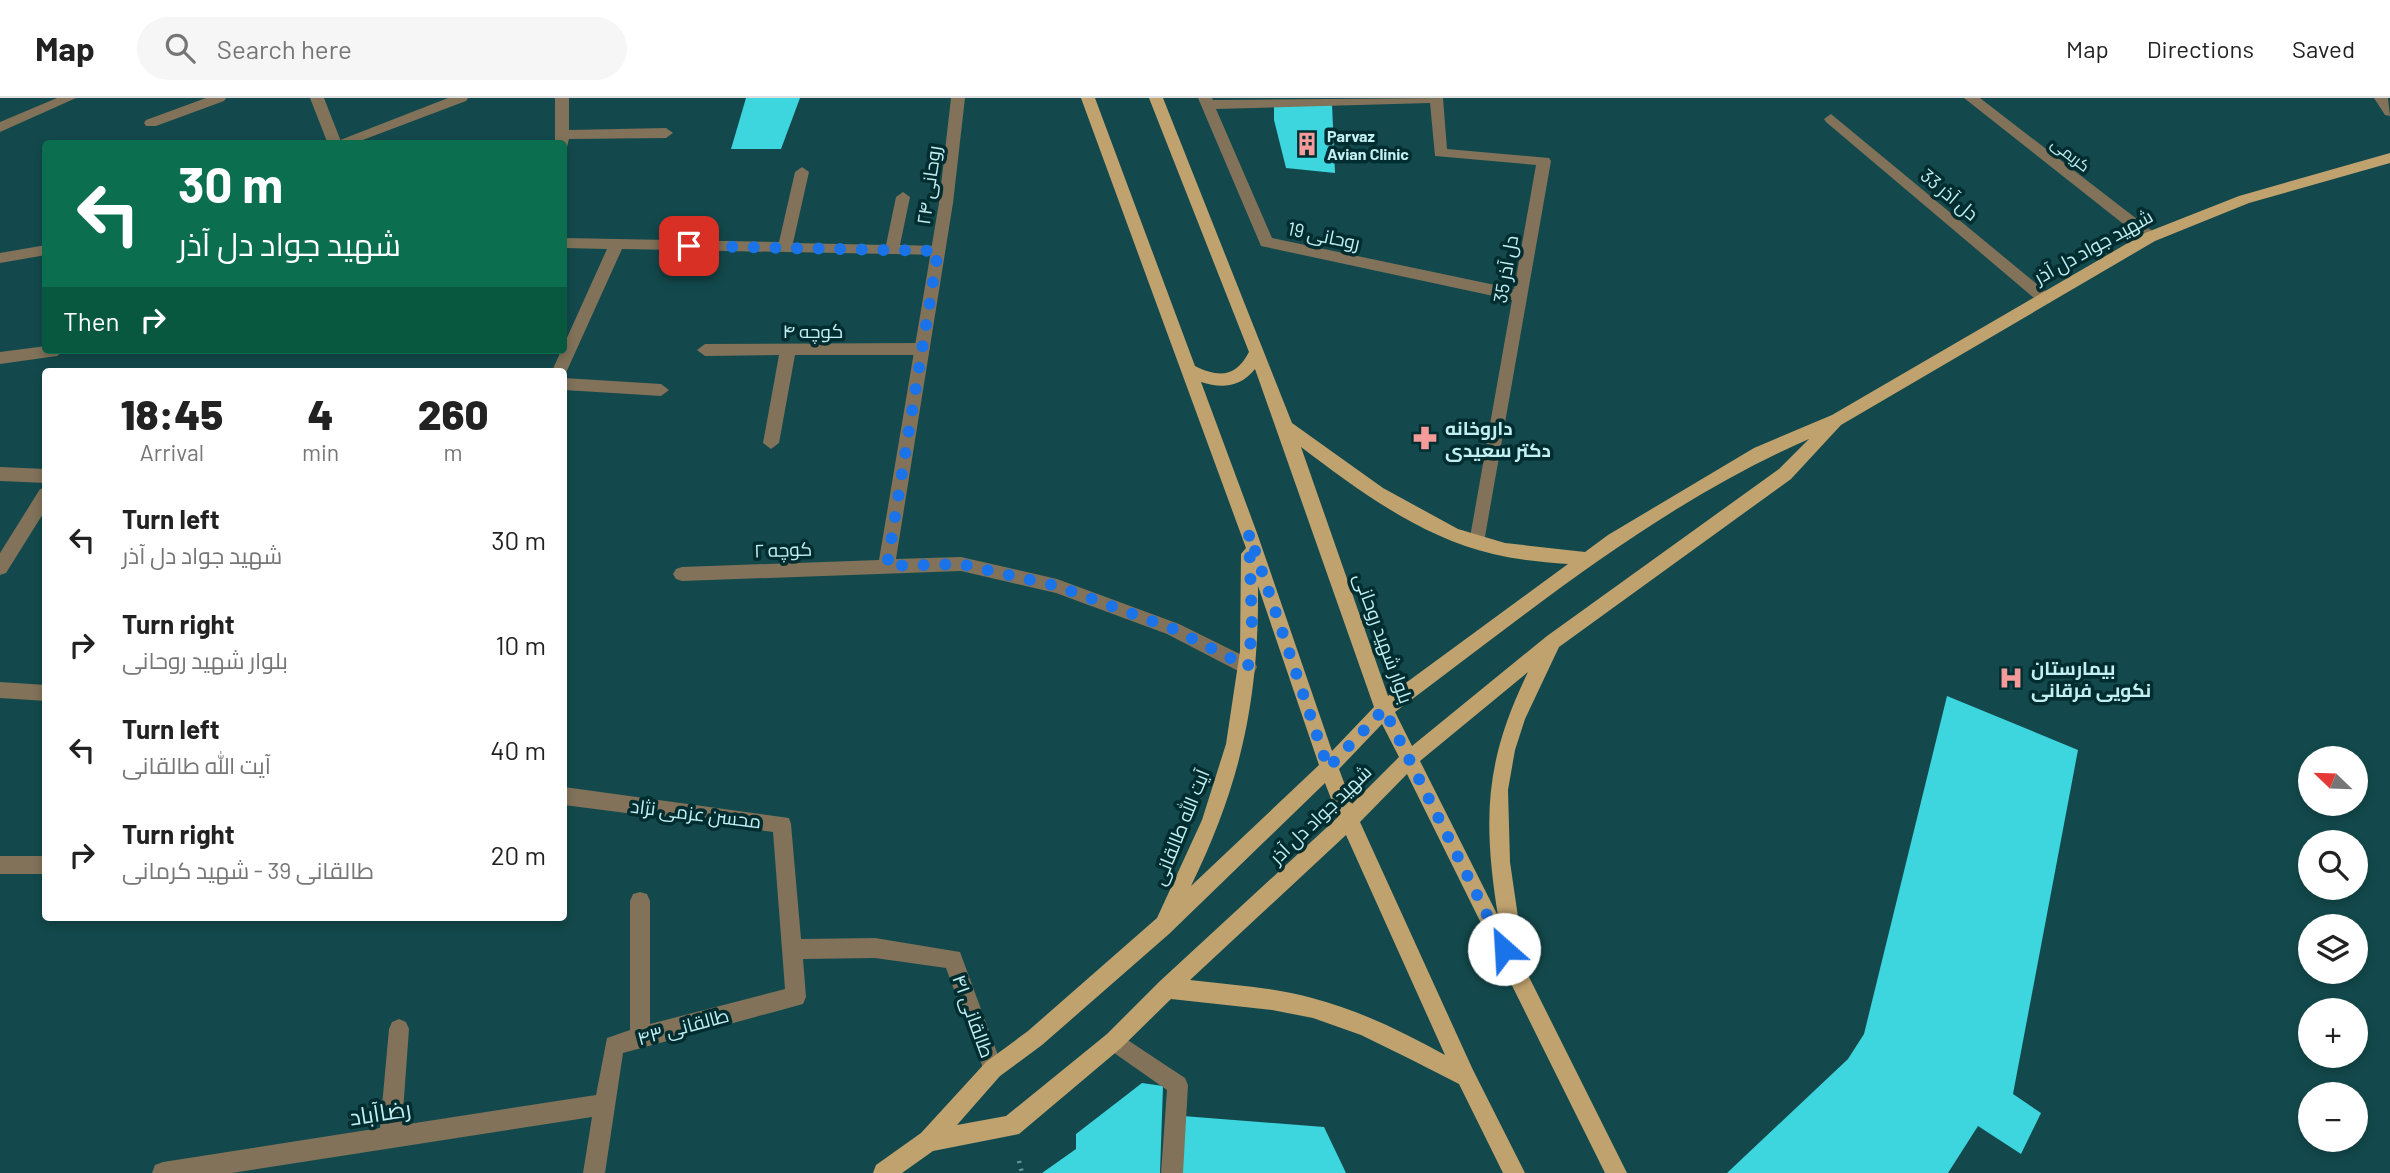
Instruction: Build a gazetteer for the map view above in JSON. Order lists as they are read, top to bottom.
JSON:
{
  "streets": {
    "main road": ["شهید جواد دل آذر", "بلوار شهید روحانی", "آیت الله طالقانی"],
    "street": [
      "کریمی",
      "روحانی ۲۴",
      "دل آذر 33",
      "روحانی 19",
      "دل آذر 35",
      "کوچه ۴",
      "کوچه ۲",
      "محسن عزمی نژاد",
      "طالقانی ۴۱",
      "طالقانی ۴۳",
      "رضاآباد"
    ]
  },
  "crossings": [
    ["کریمی", "شهید جواد دل آذر"],
    ["روحانی ۲۴", "کوچه ۴"],
    ["روحانی ۲۴", "کوچه ۲"],
    ["دل آذر 33", "شهید جواد دل آذر"],
    ["روحانی 19", "دل آذر 35"],
    ["شهید جواد دل آذر", "بلوار شهید روحانی"],
    ["شهید جواد دل آذر", "آیت الله طالقانی"],
    ["کوچه ۲", "آیت الله طالقانی"],
    ["محسن عزمی نژاد", "طالقانی ۴۱"],
    ["محسن عزمی نژاد", "طالقانی ۴۳"],
    ["آیت الله طالقانی", "طالقانی ۴۱"],
    ["طالقانی ۴۳", "رضاآباد"]
  ],
  "places": {
    "building": ["Parvaz Avian Clinic"],
    "pharmacy": ["داروخانه دکتر سعیدی"],
    "hospital": ["بیمارستان نکویی فرقانی"]
  },
  "north": "top left",
  "page": {
    "header": "Map",
    "search": "Search here",
    "nav": ["Map", "Directions", "Saved"],
    "turn": ["30 m", "شهید جواد دل آذر"],
    "then": "Then",
    "eta": [
      "18:45",
      "Arrival",
      "4",
      "min",
      "260",
      "m"
    ],
    "list": [
      {
        "name": "Turn left",
        "note": "شهید جواد دل آذر",
        "value": "30 m"
      },
      {
        "name": "Turn right",
        "note": "بلوار شهید روحانی",
        "value": "10 m"
      },
      {
        "name": "Turn left",
        "note": "آیت الله طالقانی",
        "value": "40 m"
      },
      {
        "name": "Turn right",
        "note": "طالقانی 39 - شهید کرمانی",
        "value": "20 m"
      }
    ],
    "map_buttons": ["+", "−"]
  }
}
